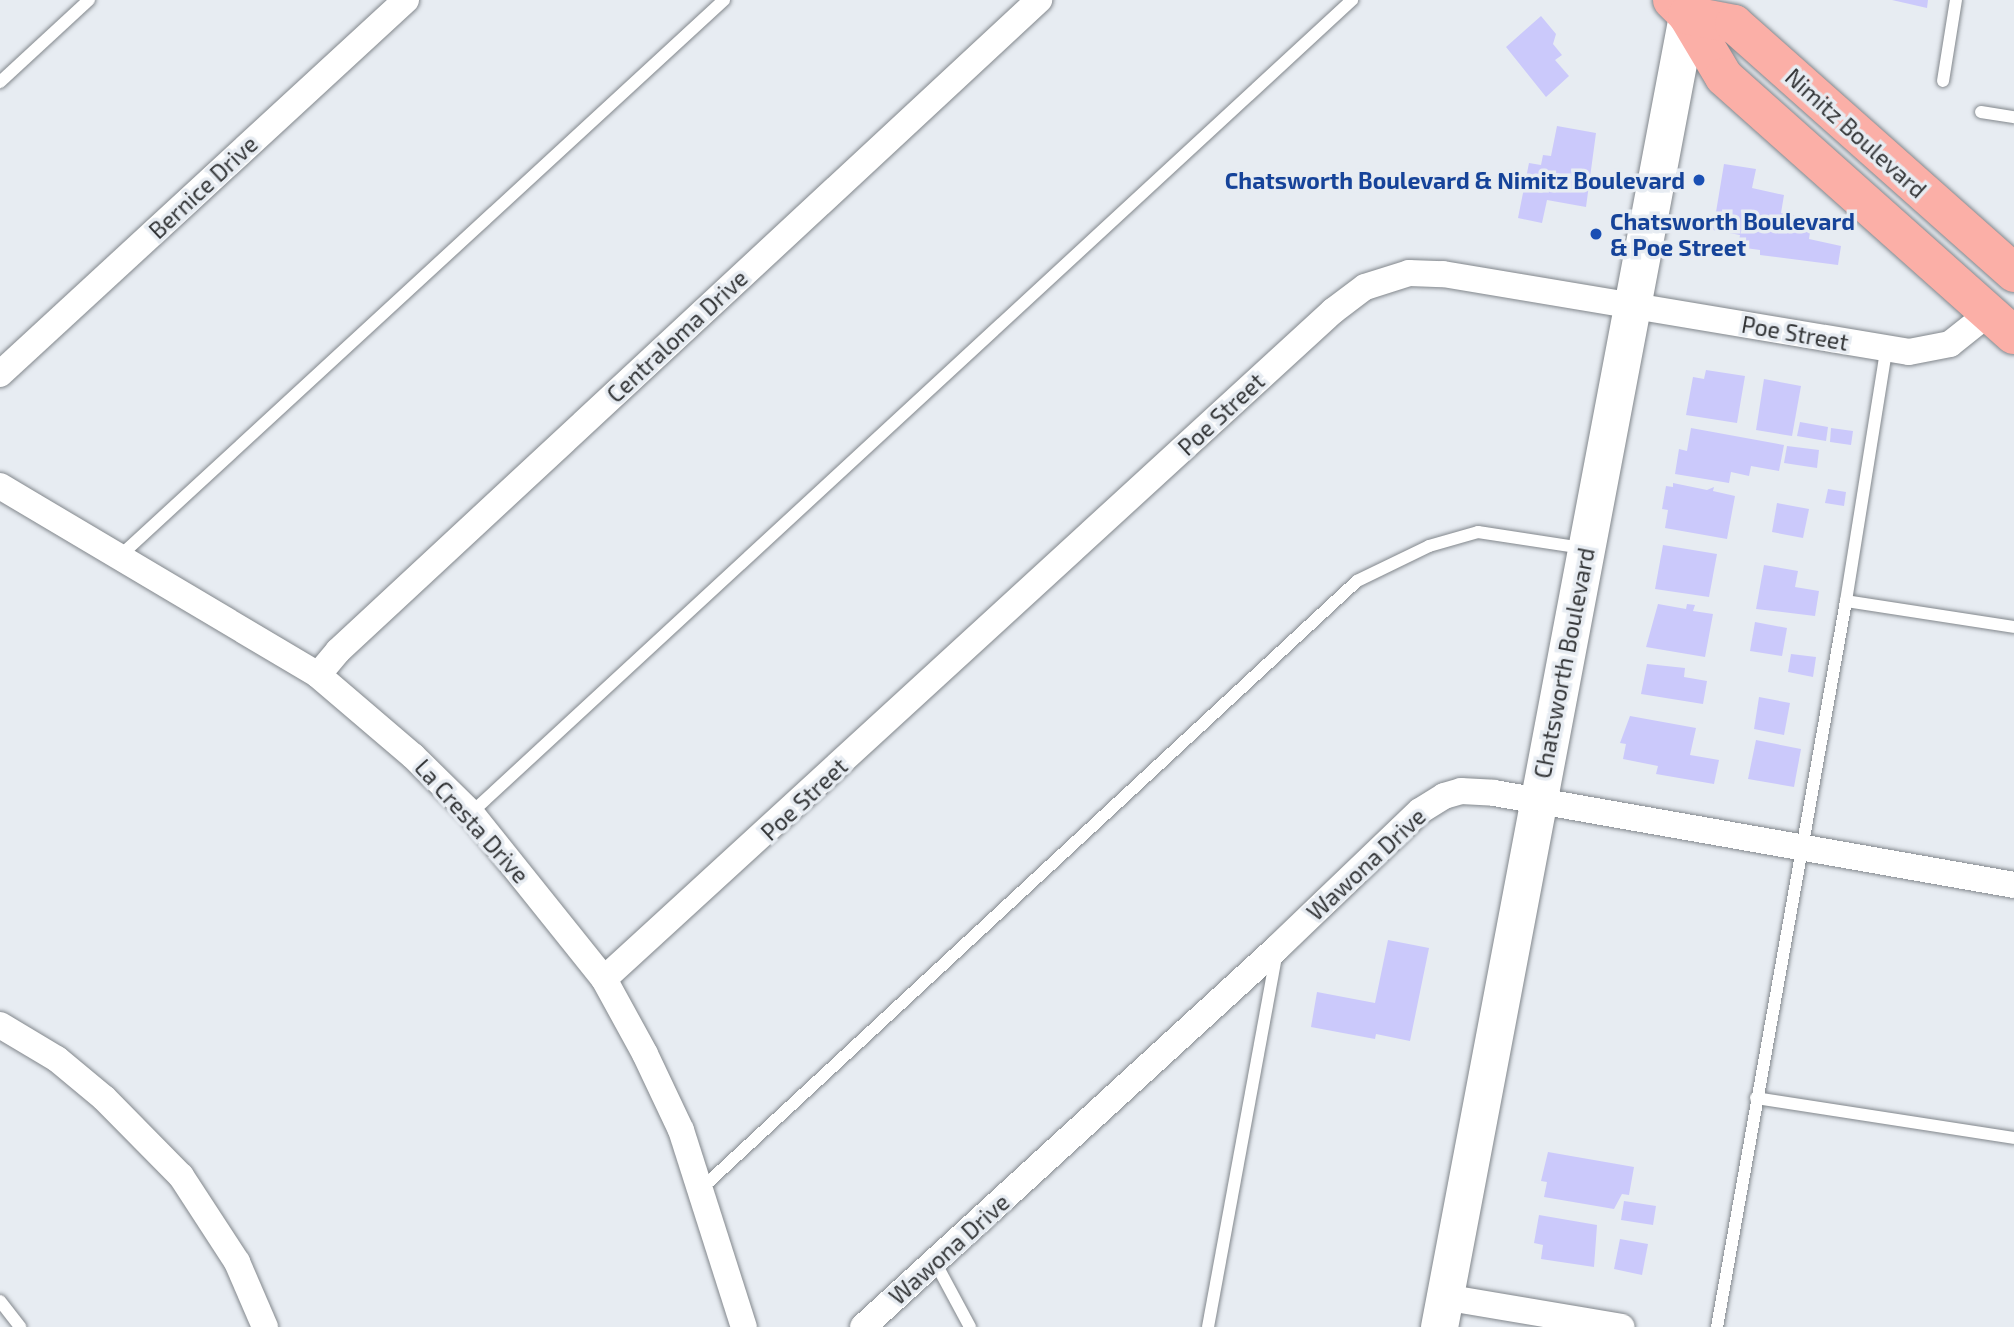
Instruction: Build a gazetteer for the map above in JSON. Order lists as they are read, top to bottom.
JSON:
{
  "streets": {
    "main road": ["Nimitz Boulevard", "Chatsworth Boulevard"],
    "street": [
      "Bernice Drive",
      "Poe Street",
      "Centraloma Drive",
      "La Cresta Drive",
      "Wawona Drive"
    ]
  },
  "crossings": [
    ["Nimitz Boulevard", "Poe Street"],
    ["Nimitz Boulevard", "Chatsworth Boulevard"],
    ["Poe Street", "Chatsworth Boulevard"],
    ["Poe Street", "La Cresta Drive"],
    ["Centraloma Drive", "La Cresta Drive"],
    ["Chatsworth Boulevard", "Wawona Drive"]
  ],
  "places": ["Chatsworth Boulevard & Nimitz Boulevard", "Chatsworth Boulevard & Poe Street"]
}
